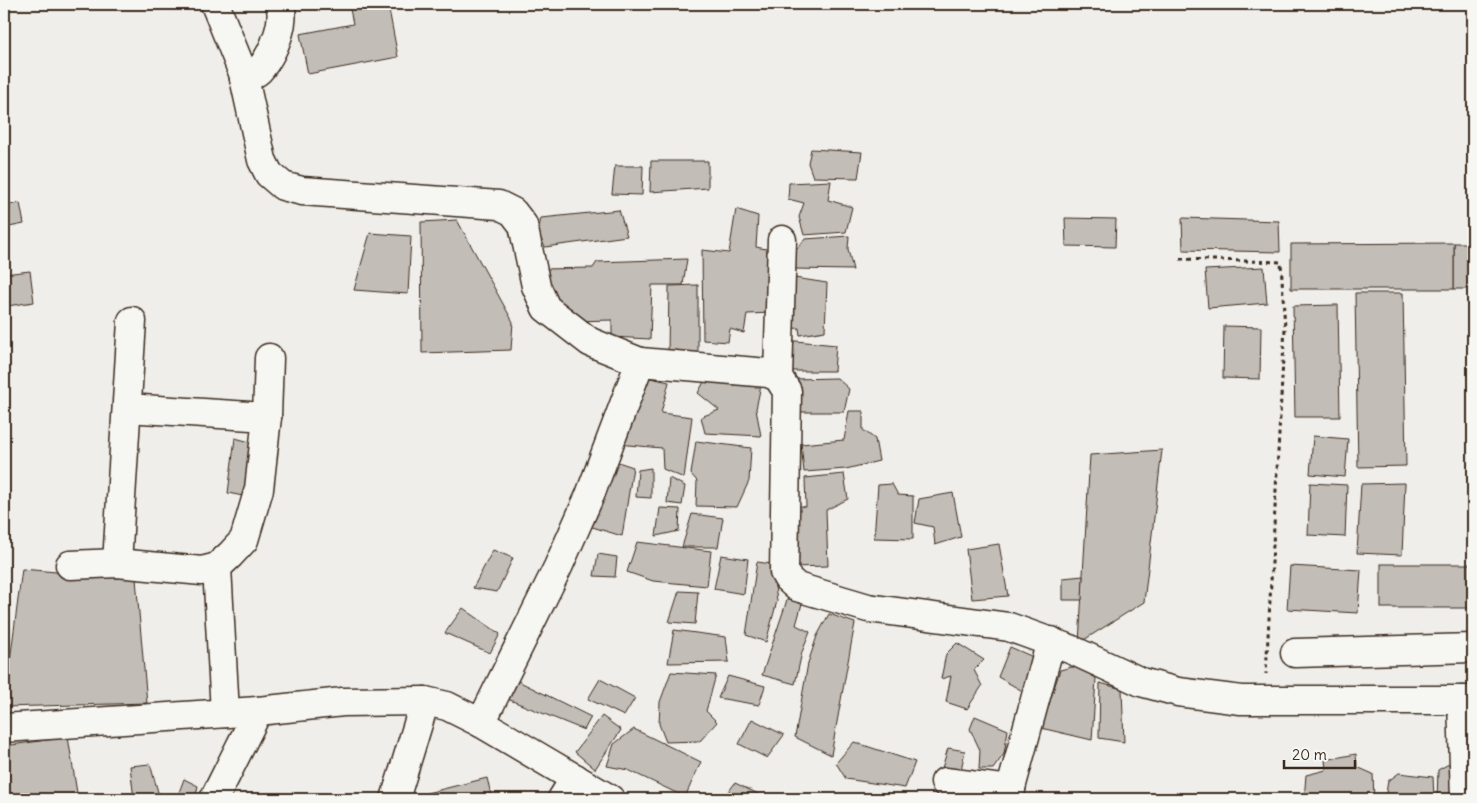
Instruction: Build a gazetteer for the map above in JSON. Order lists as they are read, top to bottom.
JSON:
{
  "scale_bar": "20 m"
}
